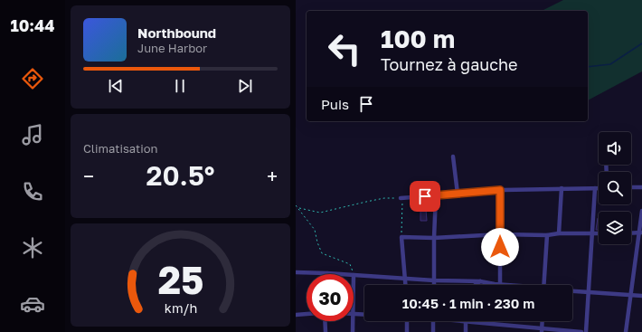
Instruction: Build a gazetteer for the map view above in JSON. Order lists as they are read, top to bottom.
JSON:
{
  "page": {
    "tabs": "10:44",
    "turn": ["100 m", "Tournez à gauche"],
    "song": ["Northbound", "June Harbor"],
    "then": "Puis",
    "tile": "Climatisation",
    "heat": ["−", "20.5°", "+"],
    "limit": "30",
    "trip": "10:45 · 1 min · 230 m",
    "gauge": ["25", "km/h"]
  }
}
